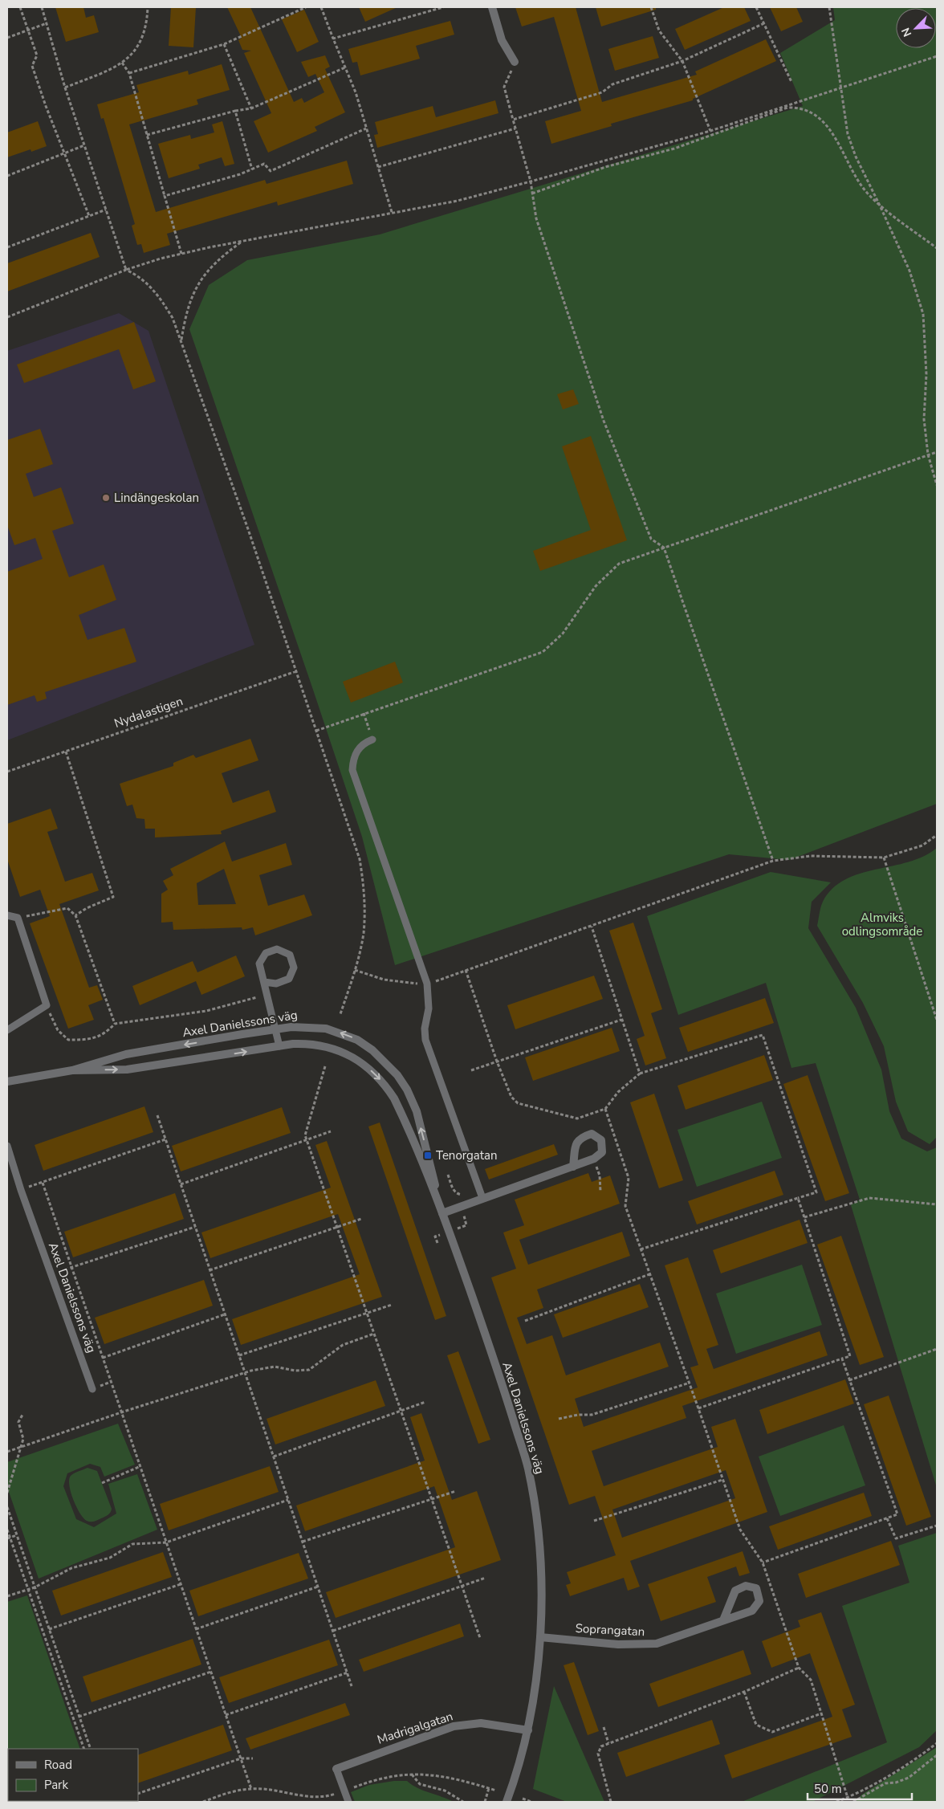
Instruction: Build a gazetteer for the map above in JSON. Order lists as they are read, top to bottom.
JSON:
{
  "streets": {
    "street": ["Axel Danielssons väg", "Soprangatan", "Madrigalgatan"],
    "path": ["Nydalastigen"]
  },
  "crossings": [
    ["Axel Danielssons väg", "Soprangatan"],
    ["Axel Danielssons väg", "Madrigalgatan"]
  ],
  "parks": ["Almviks odlingsområde"],
  "places": {
    "other": ["Lindängeskolan"],
    "transit": ["Tenorgatan"]
  },
  "legend": ["Road", "Park"],
  "scale_bar": "50 m",
  "north": "bottom left"
}
